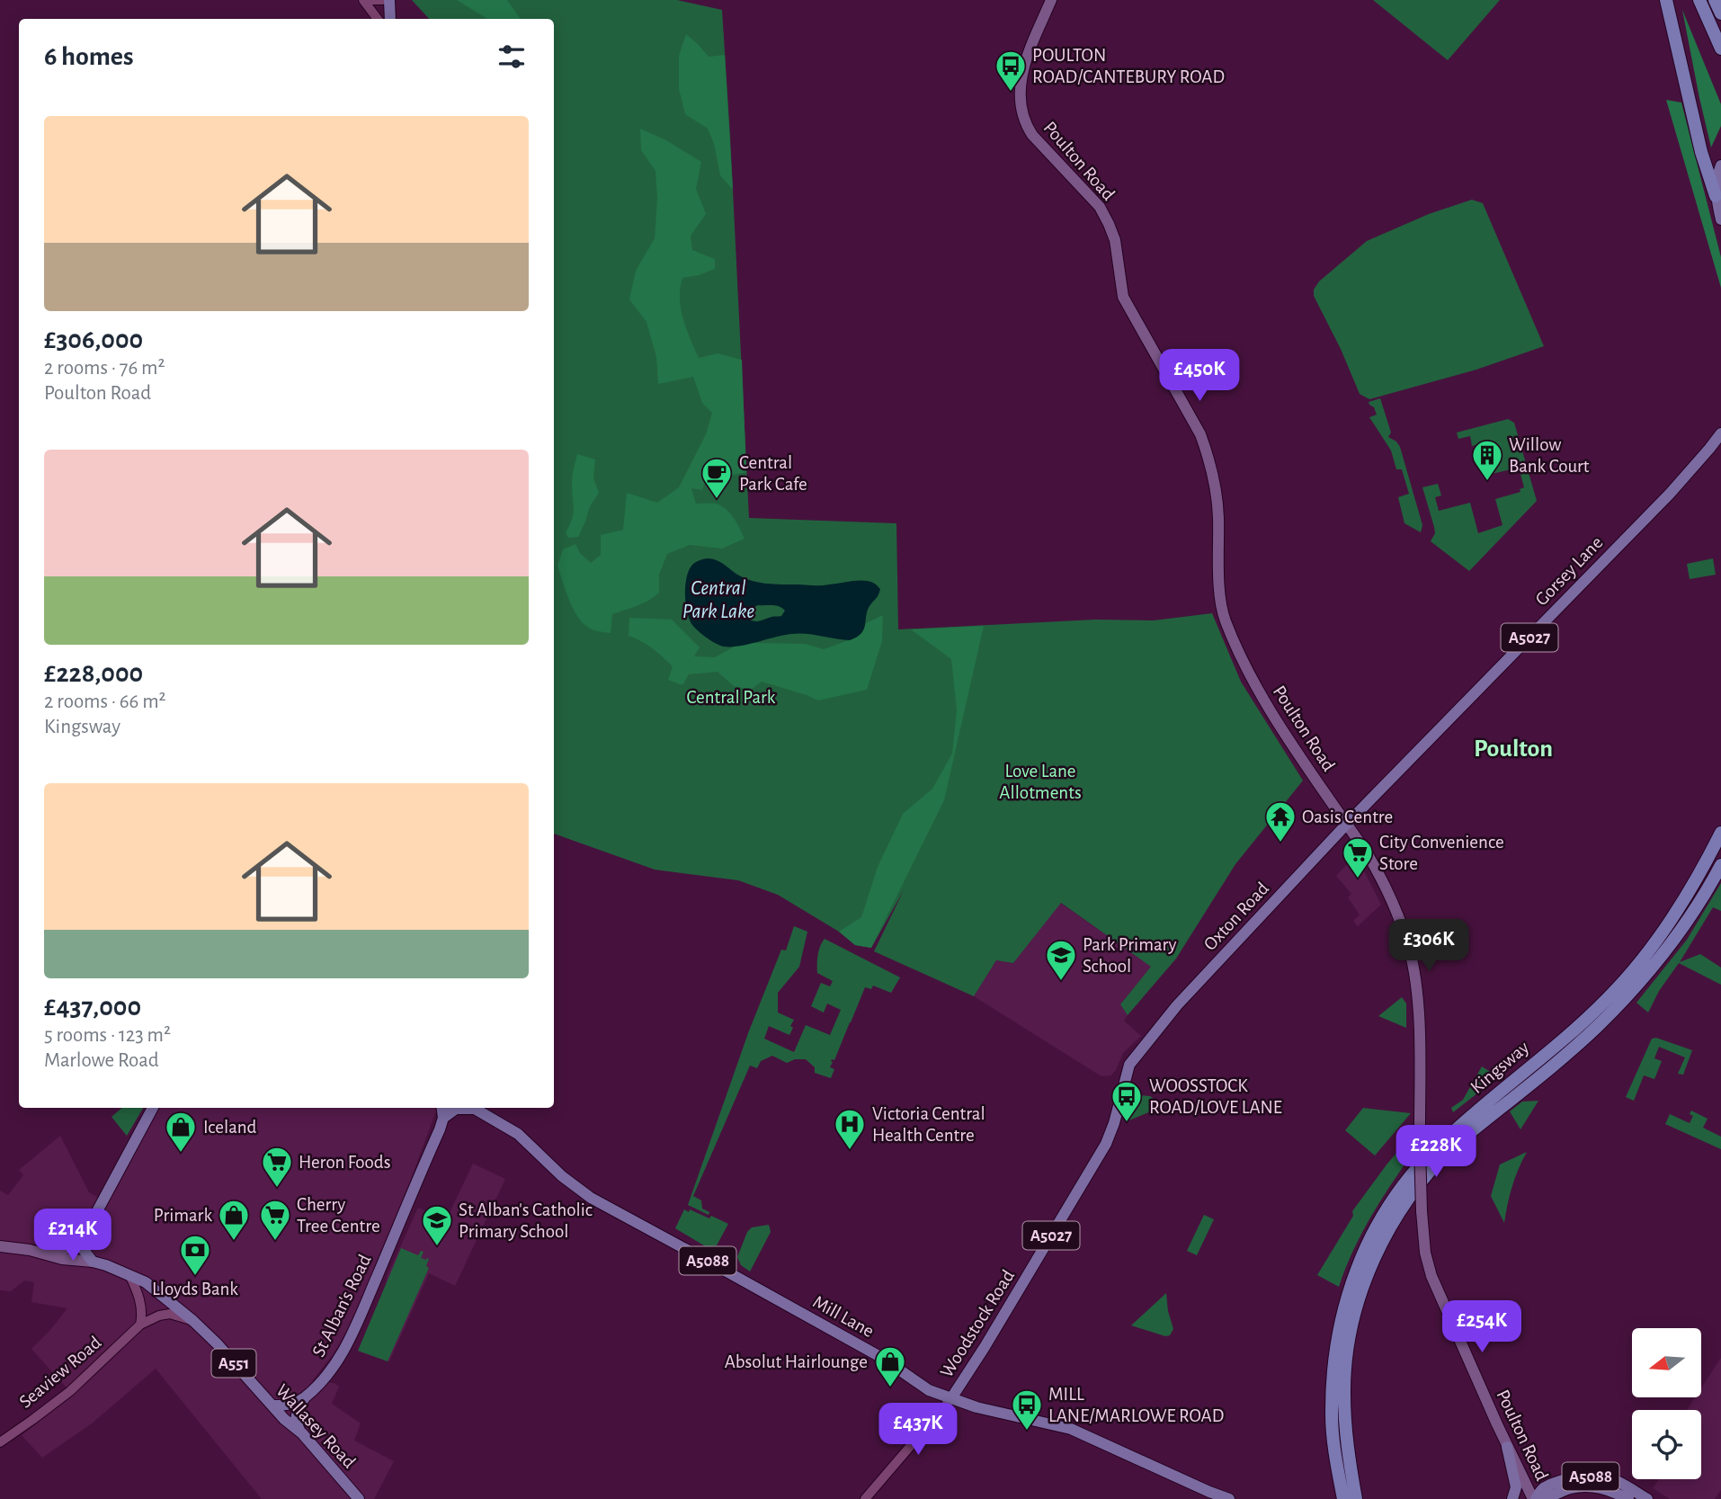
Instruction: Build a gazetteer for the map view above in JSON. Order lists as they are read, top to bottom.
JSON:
{
  "streets": {
    "highway": ["Kingsway"],
    "main road": [
      "Poulton Road",
      "Gorsey Lane",
      "A5027",
      "Oxton Road",
      "A5088",
      "St Alban's Road",
      "Mill Lane",
      "Woodstock Road",
      "A551",
      "Wallasey Road"
    ],
    "street": ["Seaview Road"]
  },
  "crossings": [
    ["Poulton Road", "Gorsey Lane"],
    ["Poulton Road", "Oxton Road"],
    ["Poulton Road", "A5088"],
    ["Gorsey Lane", "Oxton Road"],
    ["Oxton Road", "Woodstock Road"],
    ["Mill Lane", "Woodstock Road"],
    ["Seaview Road", "Wallasey Road"]
  ],
  "districts": ["Poulton"],
  "water": ["Central Park Lake"],
  "parks": ["Central Park", "Love Lane Allotments"],
  "places": {
    "bus stop": ["POULTON ROAD/CANTEBURY ROAD", "WOOSSTOCK ROAD/LOVE LANE", "MILL LANE/MARLOWE ROAD"],
    "building": ["Willow Bank Court"],
    "cafe": ["Central Park Cafe"],
    "temple": ["Oasis Centre"],
    "supermarket": ["City Convenience Store", "Heron Foods", "Cherry Tree Centre"],
    "school or university": ["Park Primary School", "St Alban's Catholic Primary School"],
    "hospital": ["Victoria Central Health Centre"],
    "shop": ["Iceland", "Primark", "Absolut Hairlounge"],
    "bank": ["Lloyds Bank"]
  },
  "north": "left",
  "page": {
    "heading": "6 homes",
    "list": [
      {
        "name": "£306,000",
        "note": "2 rooms · 76 m² · Poulton Road"
      },
      {
        "name": "£228,000",
        "note": "2 rooms · 66 m² · Kingsway"
      },
      {
        "name": "£437,000",
        "note": "5 rooms · 123 m² · Marlowe Road"
      }
    ],
    "price": [
      "£450K",
      "£306K",
      "£228K",
      "£214K",
      "£254K",
      "£437K"
    ]
  }
}
